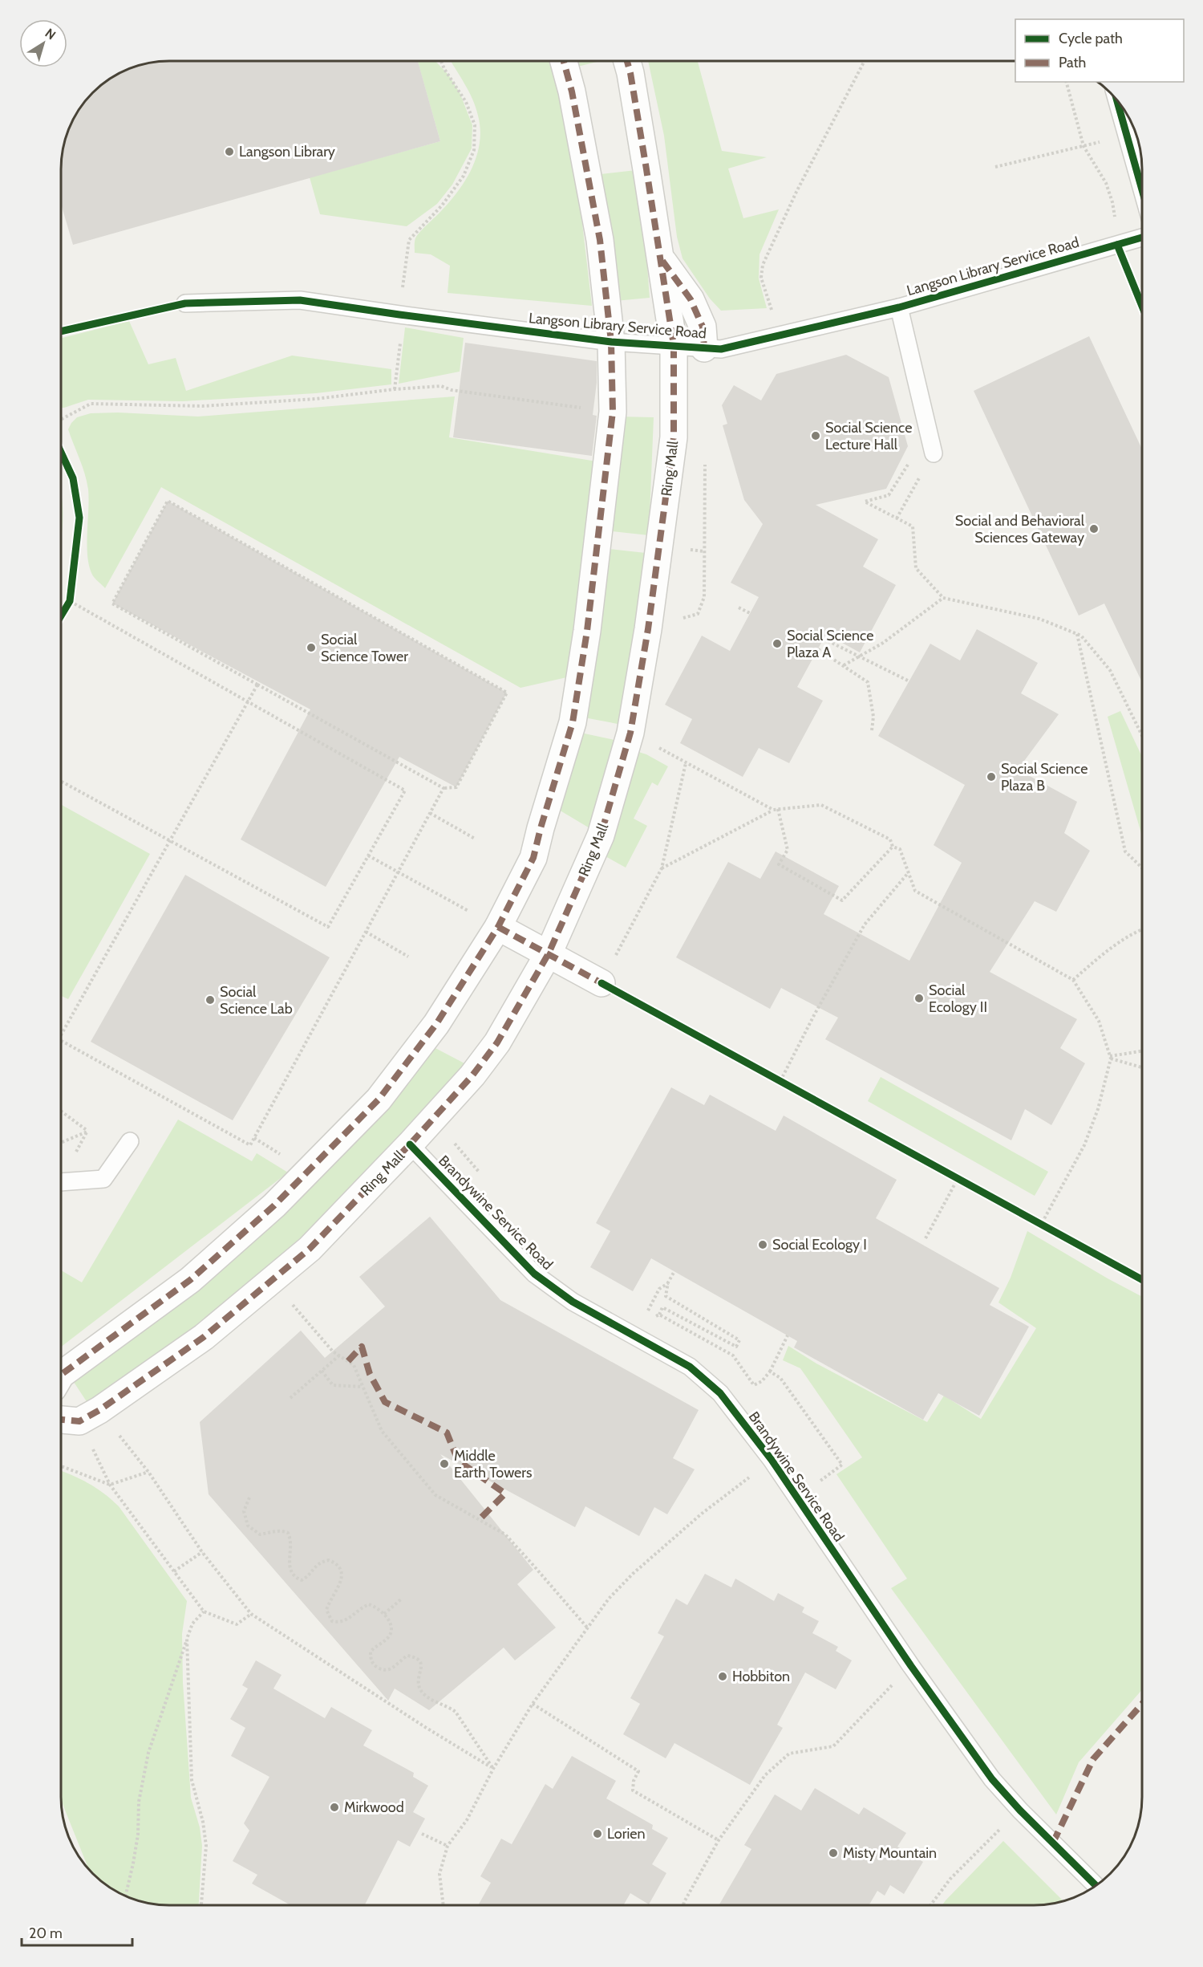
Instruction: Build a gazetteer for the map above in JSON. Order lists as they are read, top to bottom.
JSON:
{
  "streets": {
    "street": ["Ring Mall"],
    "lane": ["Langson Library Service Road", "Brandywine Service Road"]
  },
  "crossings": [
    ["Langson Library Service Road", "Ring Mall"],
    ["Ring Mall", "Brandywine Service Road"]
  ],
  "places": [
    "Langson Library",
    "Social Science Lecture Hall",
    "Social and Behavioral Sciences Gateway",
    "Social Science Plaza A",
    "Social Science Tower",
    "Social Science Plaza B",
    "Social Ecology II",
    "Social Science Lab",
    "Social Ecology I",
    "Middle Earth Towers",
    "Hobbiton",
    "Mirkwood",
    "Lorien",
    "Misty Mountain"
  ],
  "legend": ["Cycle path", "Path"],
  "scale_bar": "20 m",
  "north": "top right"
}
